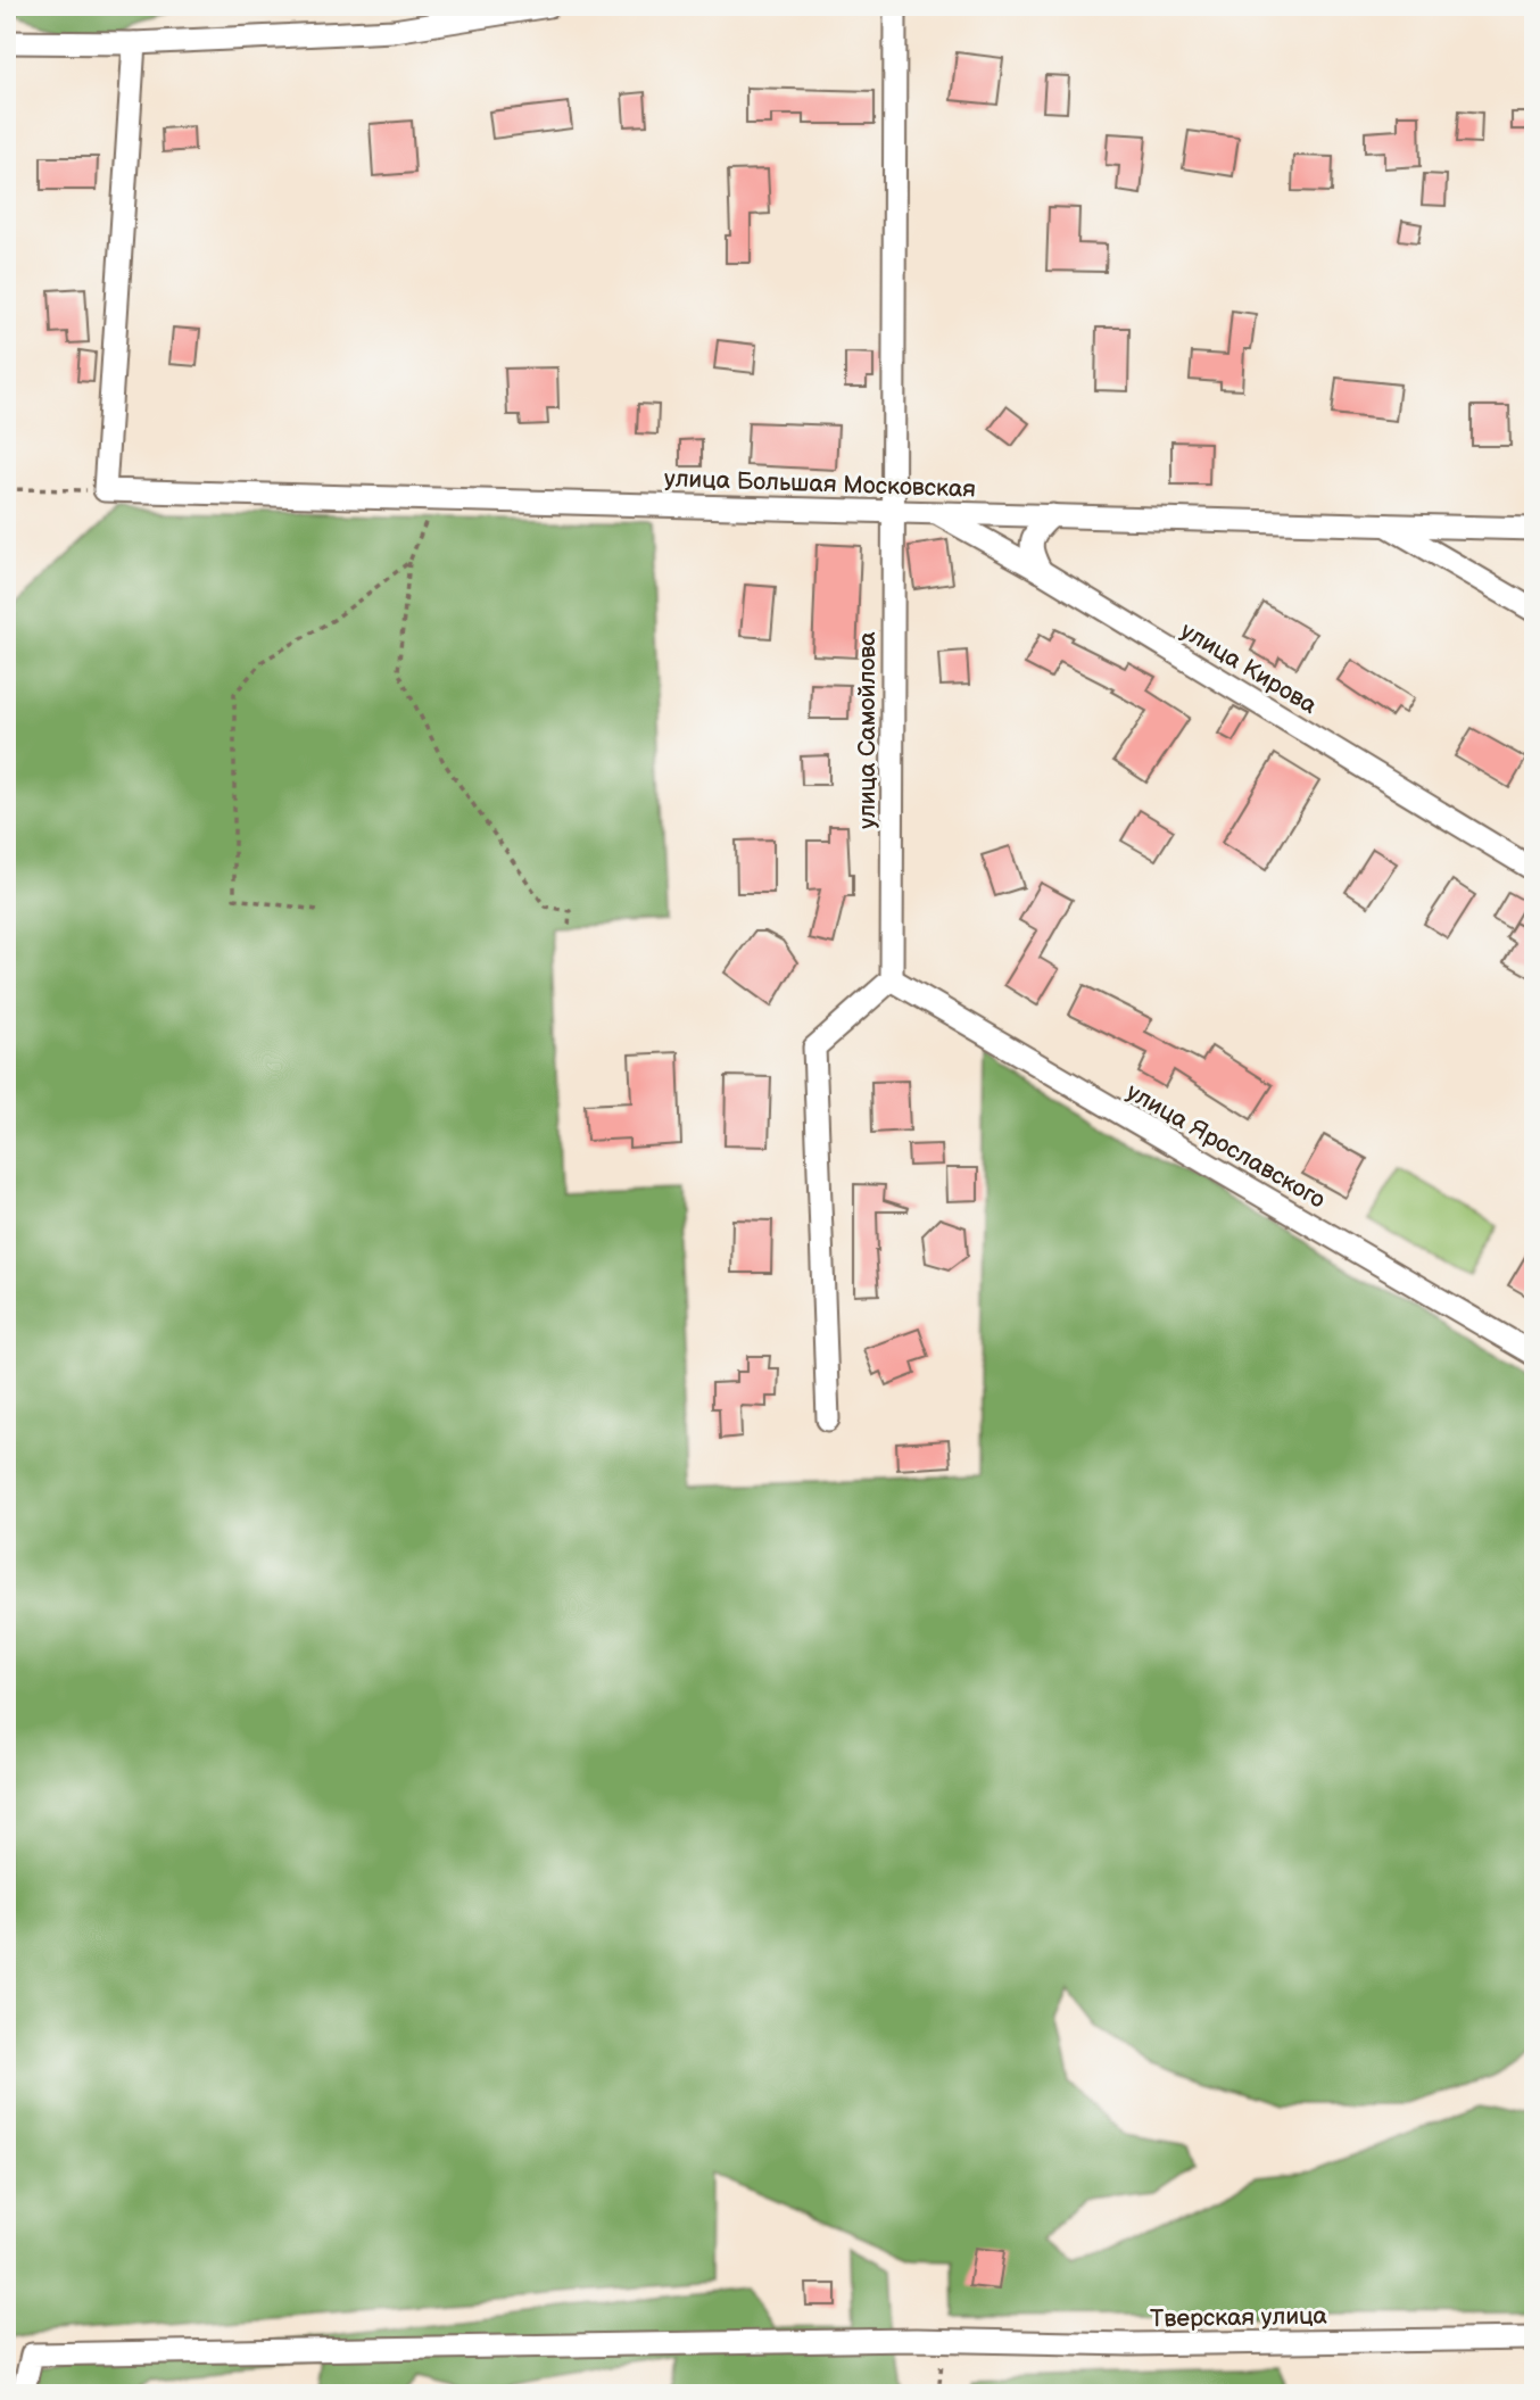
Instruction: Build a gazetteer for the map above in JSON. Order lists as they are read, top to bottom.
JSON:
{
  "streets": {
    "street": [
      "улица Большая Московская",
      "улица Кирова",
      "улица Самойлова",
      "улица Ярославского",
      "Тверская улица"
    ]
  },
  "crossings": [
    ["улица Большая Московская", "улица Кирова"],
    ["улица Большая Московская", "улица Самойлова"],
    ["улица Самойлова", "улица Ярославского"]
  ]
}
